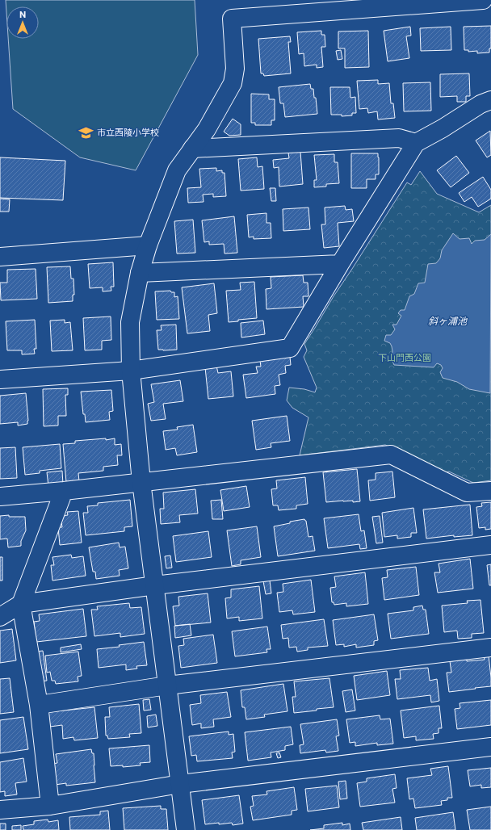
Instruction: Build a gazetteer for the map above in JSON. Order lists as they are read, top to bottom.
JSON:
{
  "water": ["斜ヶ浦池"],
  "parks": ["下山門西公園"],
  "places": {
    "school or university": ["市立西陵小学校"]
  },
  "north": "top"
}
